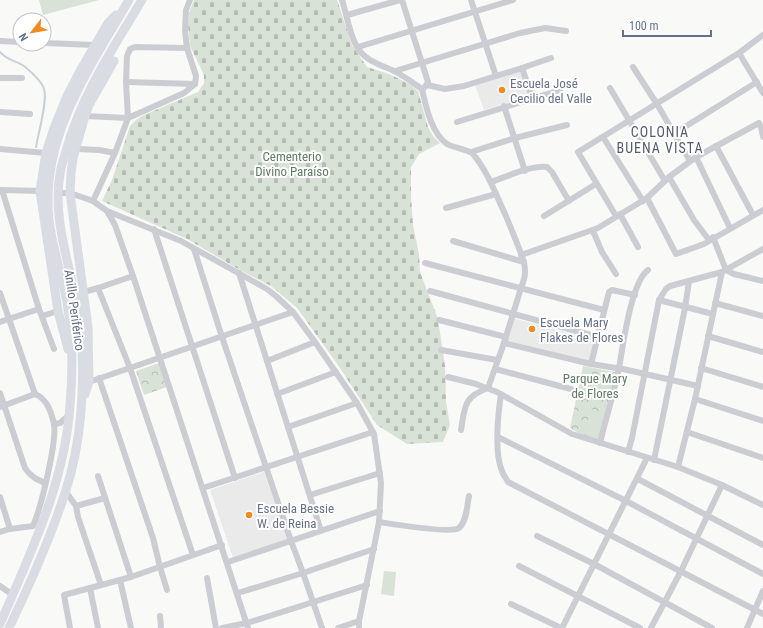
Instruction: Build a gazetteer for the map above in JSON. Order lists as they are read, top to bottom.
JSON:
{
  "streets": {
    "highway": ["Anillo Periférico"]
  },
  "districts": ["COLONIA BUENA VISTA"],
  "parks": ["Cementerio Divino Paraíso", "Parque Mary de Flores"],
  "places": ["Escuela José Cecilio del Valle", "Escuela Mary Flakes de Flores", "Escuela Bessie W. de Reina"],
  "scale_bar": "100 m",
  "north": "bottom left"
}
